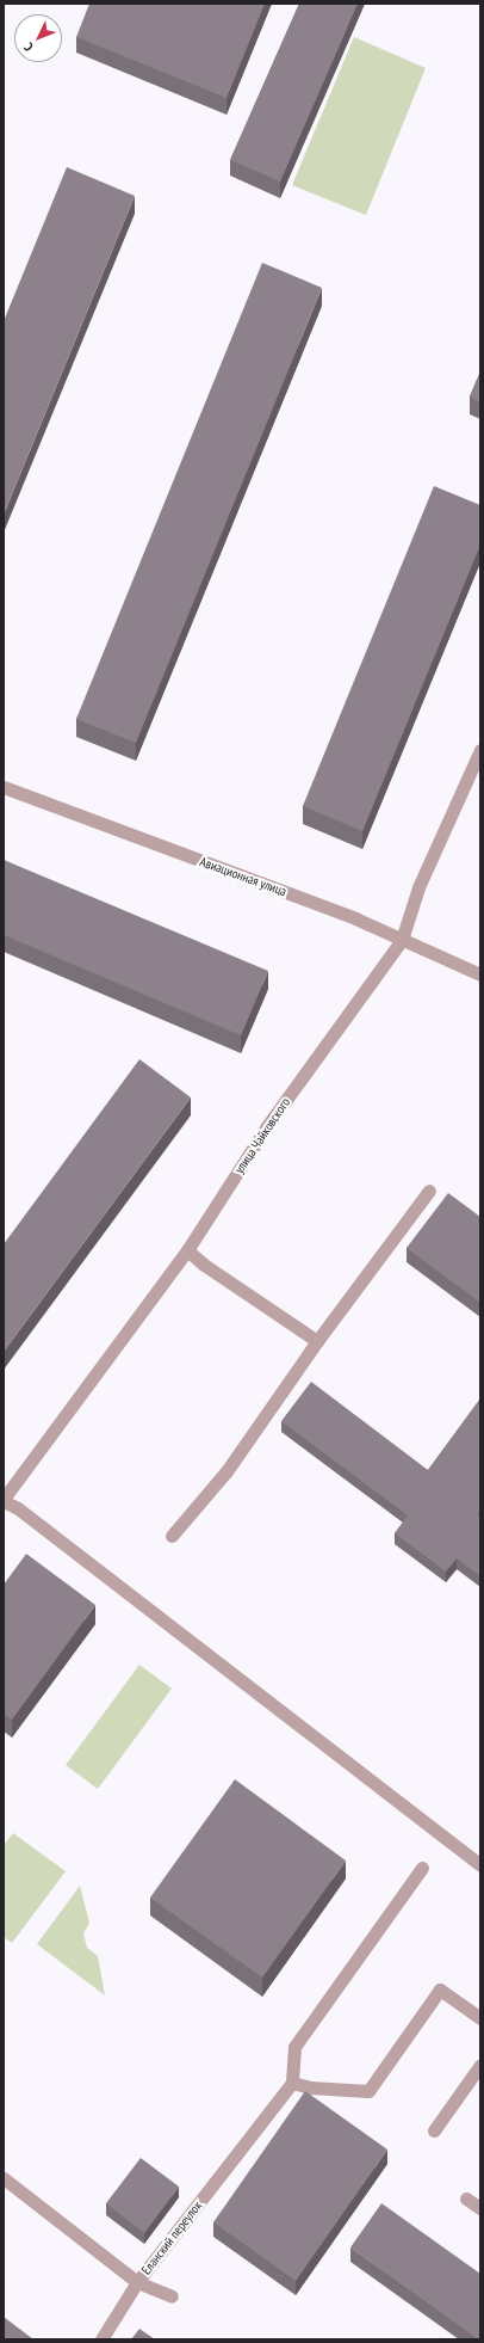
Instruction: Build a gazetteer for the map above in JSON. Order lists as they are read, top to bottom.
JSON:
{
  "streets": {
    "street": ["Авиационная улица", "улица Чайковского", "Еланский переулок"]
  },
  "crossings": [
    ["Авиационная улица", "улица Чайковского"]
  ],
  "north": "bottom left"
}
